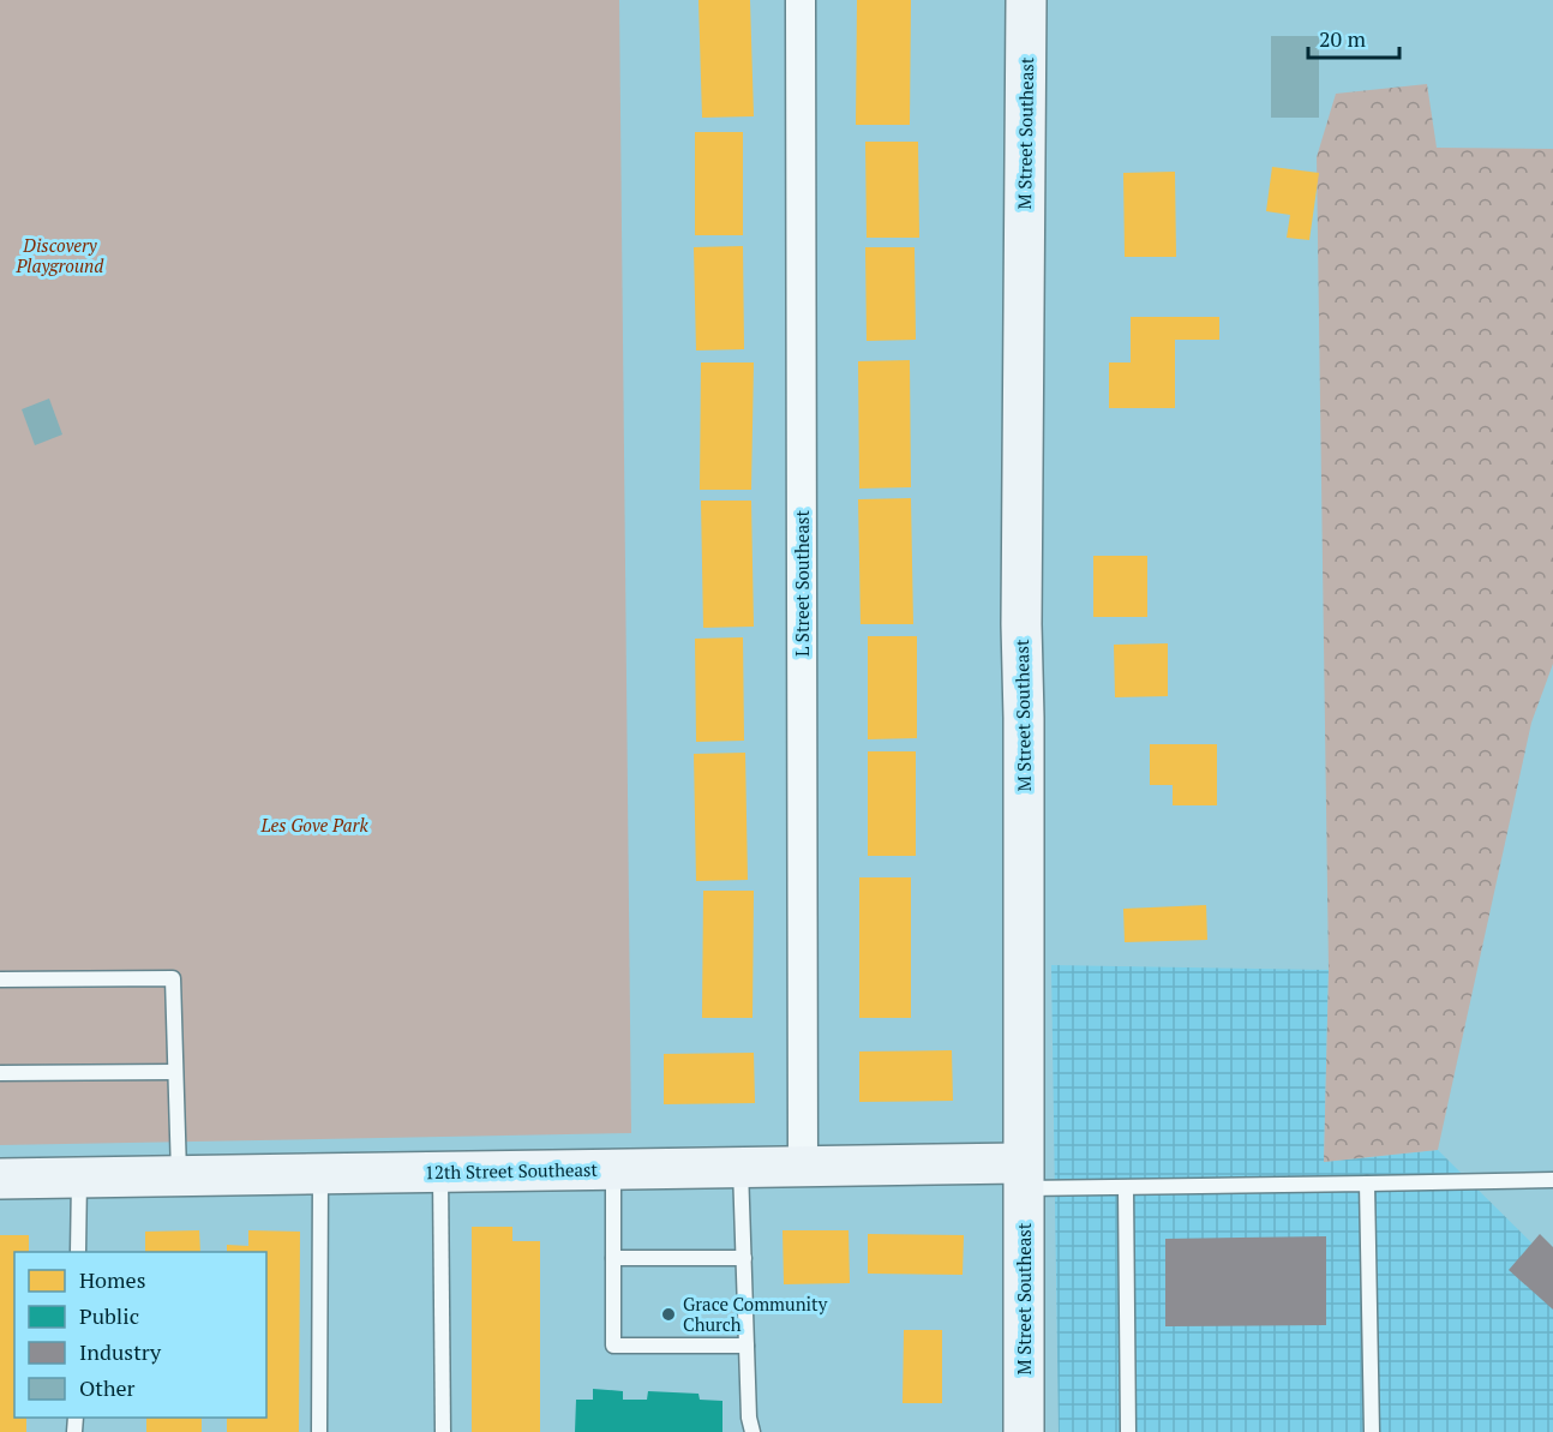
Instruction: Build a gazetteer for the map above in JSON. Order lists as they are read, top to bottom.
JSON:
{
  "streets": {
    "main road": ["M Street Southeast", "12th Street Southeast"],
    "street": ["L Street Southeast"]
  },
  "crossings": [
    ["M Street Southeast", "12th Street Southeast"],
    ["L Street Southeast", "12th Street Southeast"]
  ],
  "parks": ["Discovery Playground", "Les Gove Park"],
  "places": ["Grace Community Church"],
  "legend": [
    "Homes",
    "Public",
    "Industry",
    "Other"
  ],
  "scale_bar": "20 m"
}
